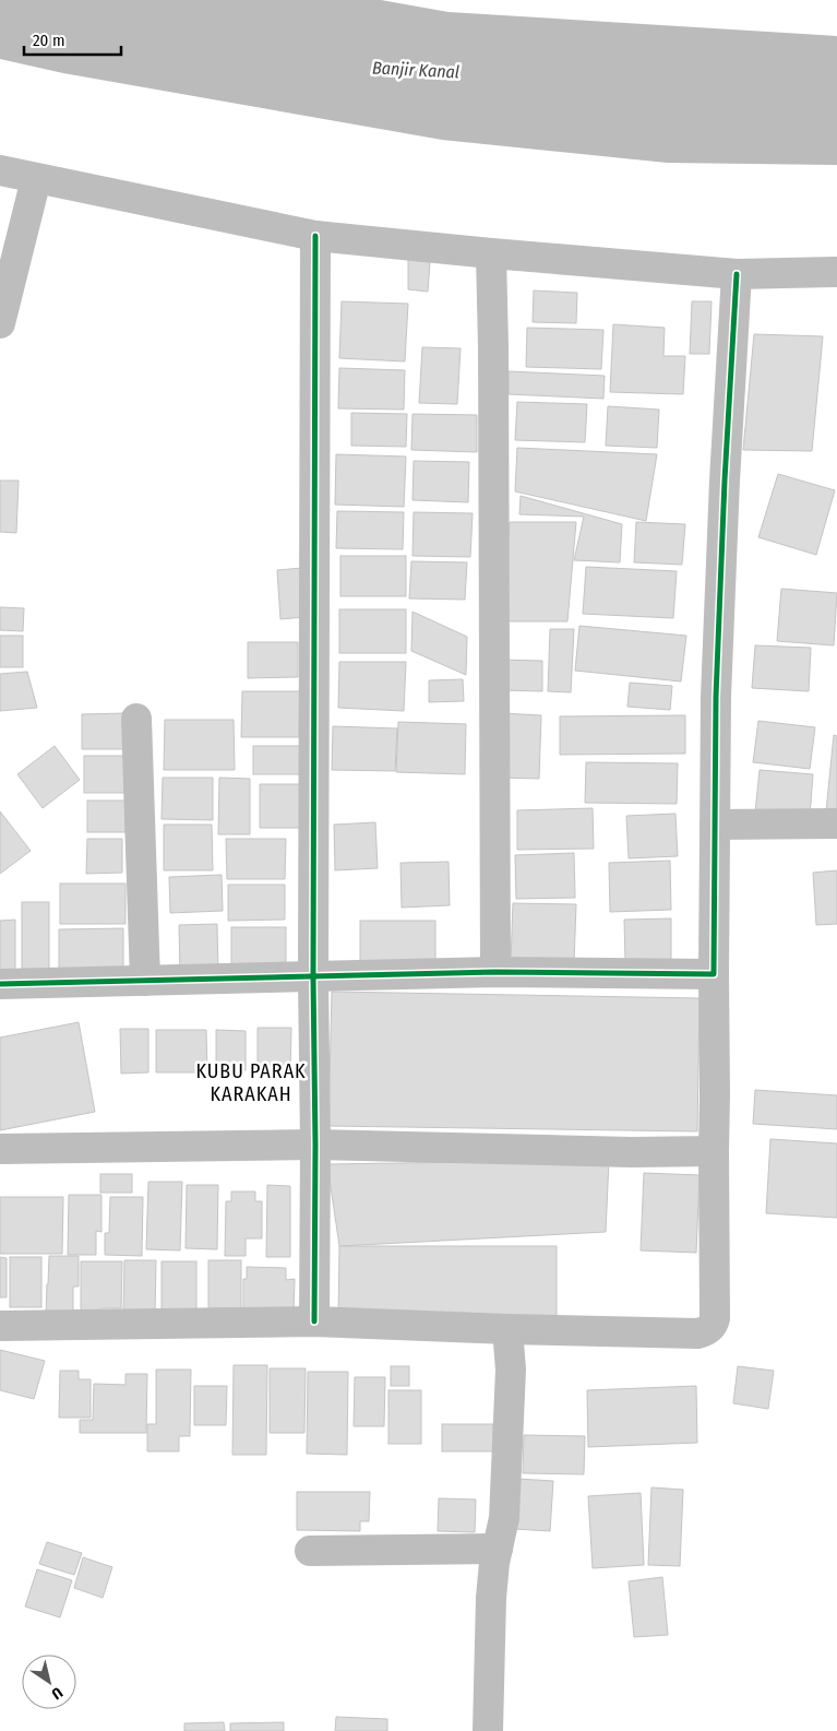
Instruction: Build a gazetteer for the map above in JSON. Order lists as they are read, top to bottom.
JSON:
{
  "districts": ["KUBU PARAK KARAKAH"],
  "water": ["Banjir Kanal"],
  "scale_bar": "20 m",
  "north": "bottom right"
}
